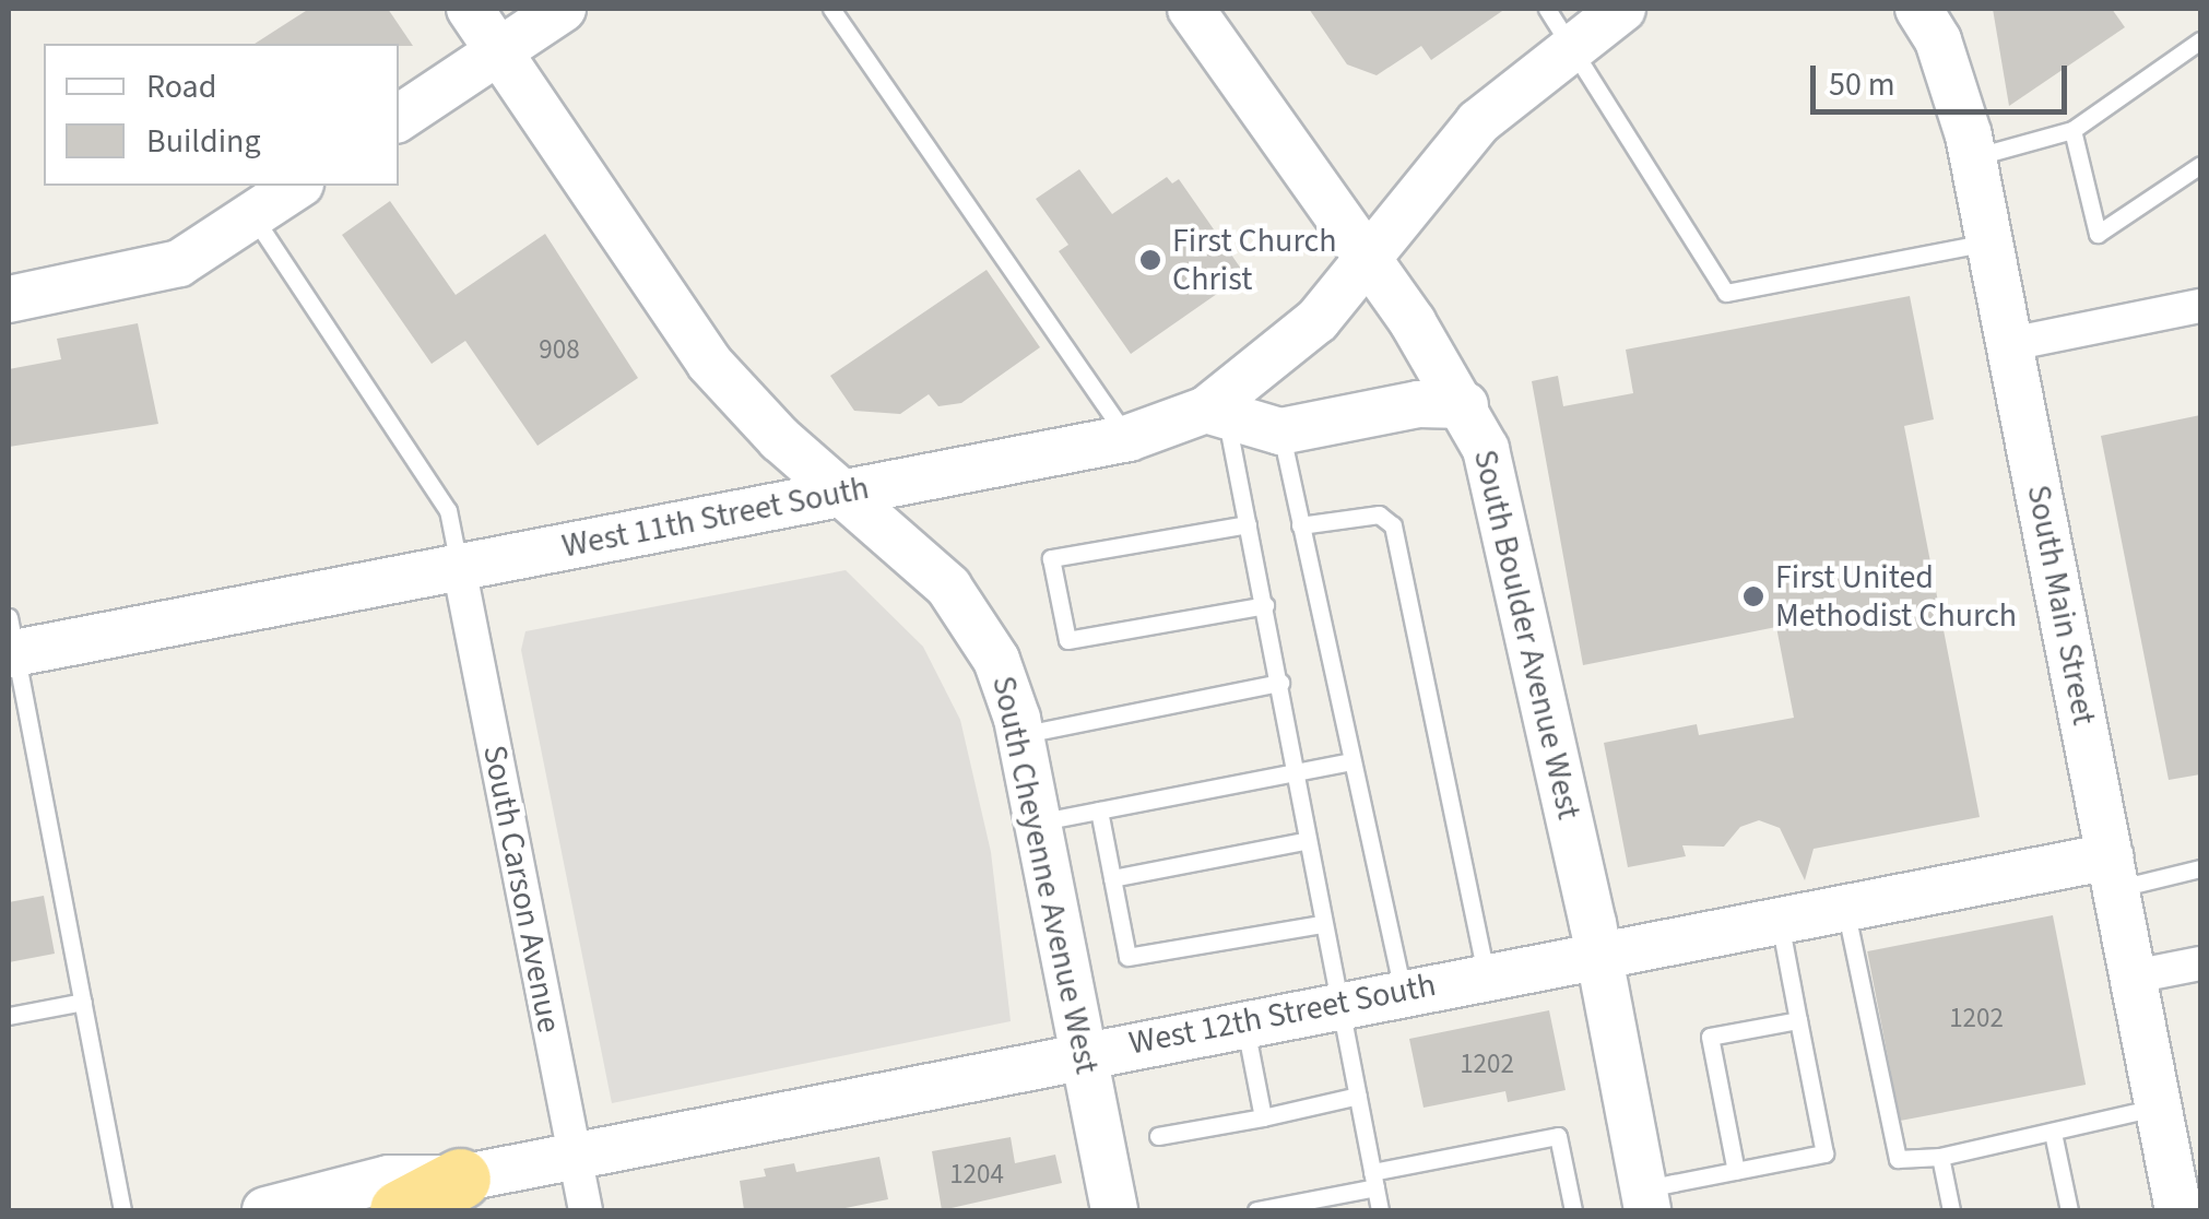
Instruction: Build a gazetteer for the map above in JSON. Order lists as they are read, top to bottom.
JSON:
{
  "streets": {
    "street": [
      "West 11th Street South",
      "South Main Street",
      "South Boulder Avenue West",
      "South Cheyenne Avenue West",
      "South Carson Avenue",
      "West 12th Street South"
    ]
  },
  "crossings": [
    ["West 11th Street South", "South Boulder Avenue West"],
    ["West 11th Street South", "South Cheyenne Avenue West"],
    ["West 11th Street South", "South Carson Avenue"],
    ["South Main Street", "West 12th Street South"],
    ["South Boulder Avenue West", "West 12th Street South"],
    ["South Cheyenne Avenue West", "West 12th Street South"],
    ["South Carson Avenue", "West 12th Street South"]
  ],
  "places": ["First Church Christ", "First United Methodist Church"],
  "house_numbers": [
    "908",
    "1202",
    "1202",
    "1204"
  ],
  "legend": ["Road", "Building"],
  "scale_bar": "50 m"
}
